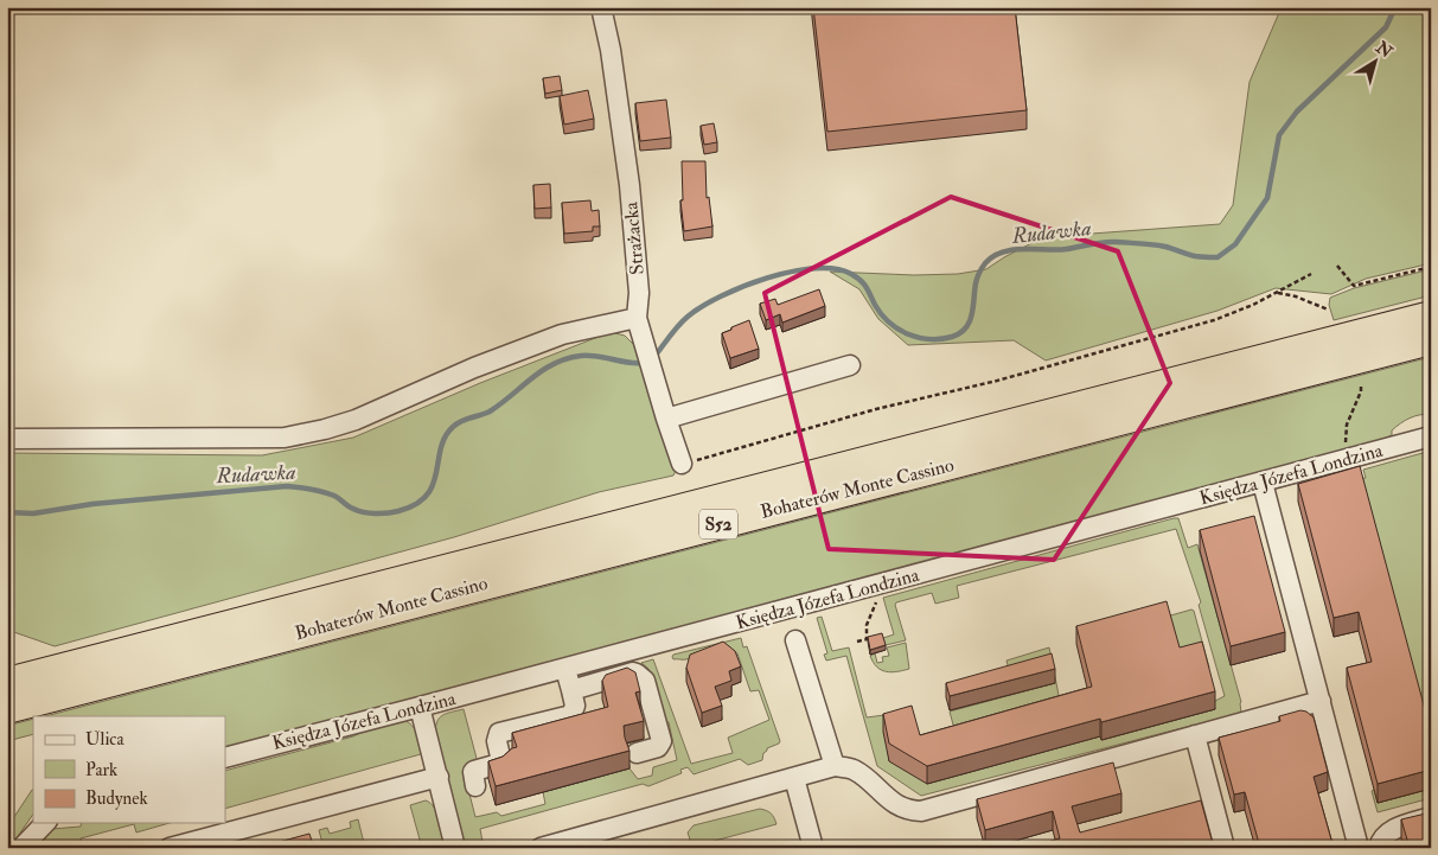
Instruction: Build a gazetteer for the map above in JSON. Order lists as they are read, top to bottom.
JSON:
{
  "streets": {
    "highway": ["Bohaterów Monte Cassino", "S52"],
    "street": ["Strażacka", "Księdza Józefa Londzina"]
  },
  "water": ["Rudawka"],
  "legend": ["Ulica", "Park", "Budynek"],
  "north": "top right"
}
